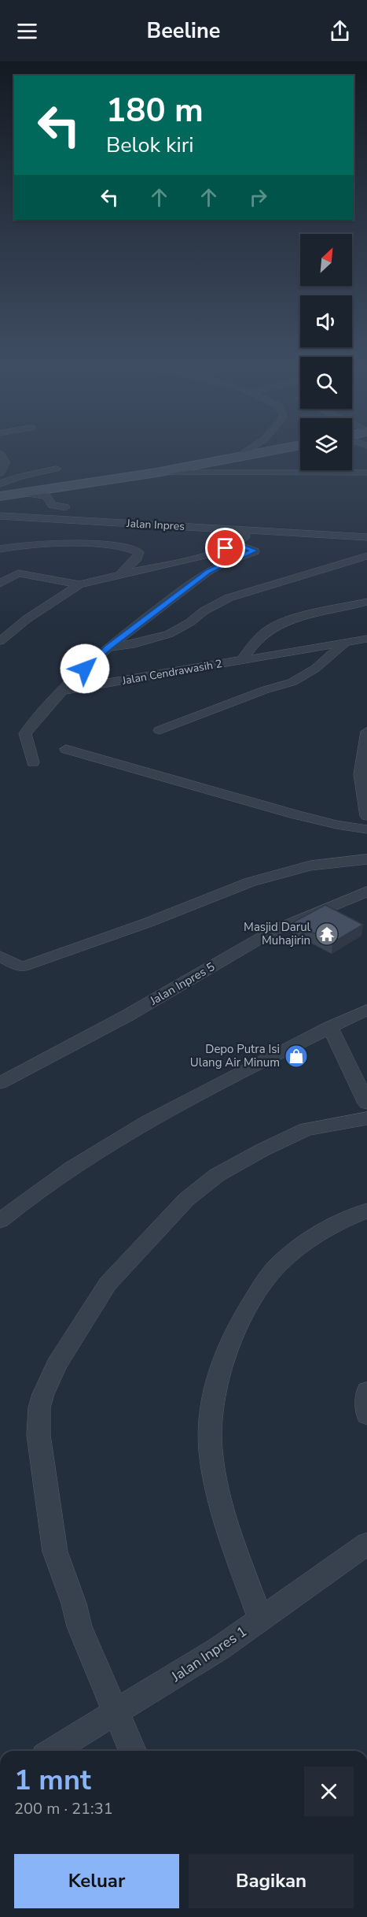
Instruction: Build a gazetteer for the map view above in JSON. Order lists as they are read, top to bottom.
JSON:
{
  "streets": {
    "street": [
      "Jalan Inpres",
      "Jalan Cendrawasih 2",
      "Jalan Inpres 5",
      "Jalan Inpres 1"
    ]
  },
  "places": {
    "temple": ["Masjid Darul Muhajirin"],
    "shop": ["Depo Putra Isi Ulang Air Minum"]
  },
  "north": "top right",
  "page": {
    "header": "Beeline",
    "turn": ["180 m", "Belok kiri"],
    "heading": ["1 mnt", "200 m · 21:31"],
    "buttons": ["Keluar", "Bagikan"]
  }
}
